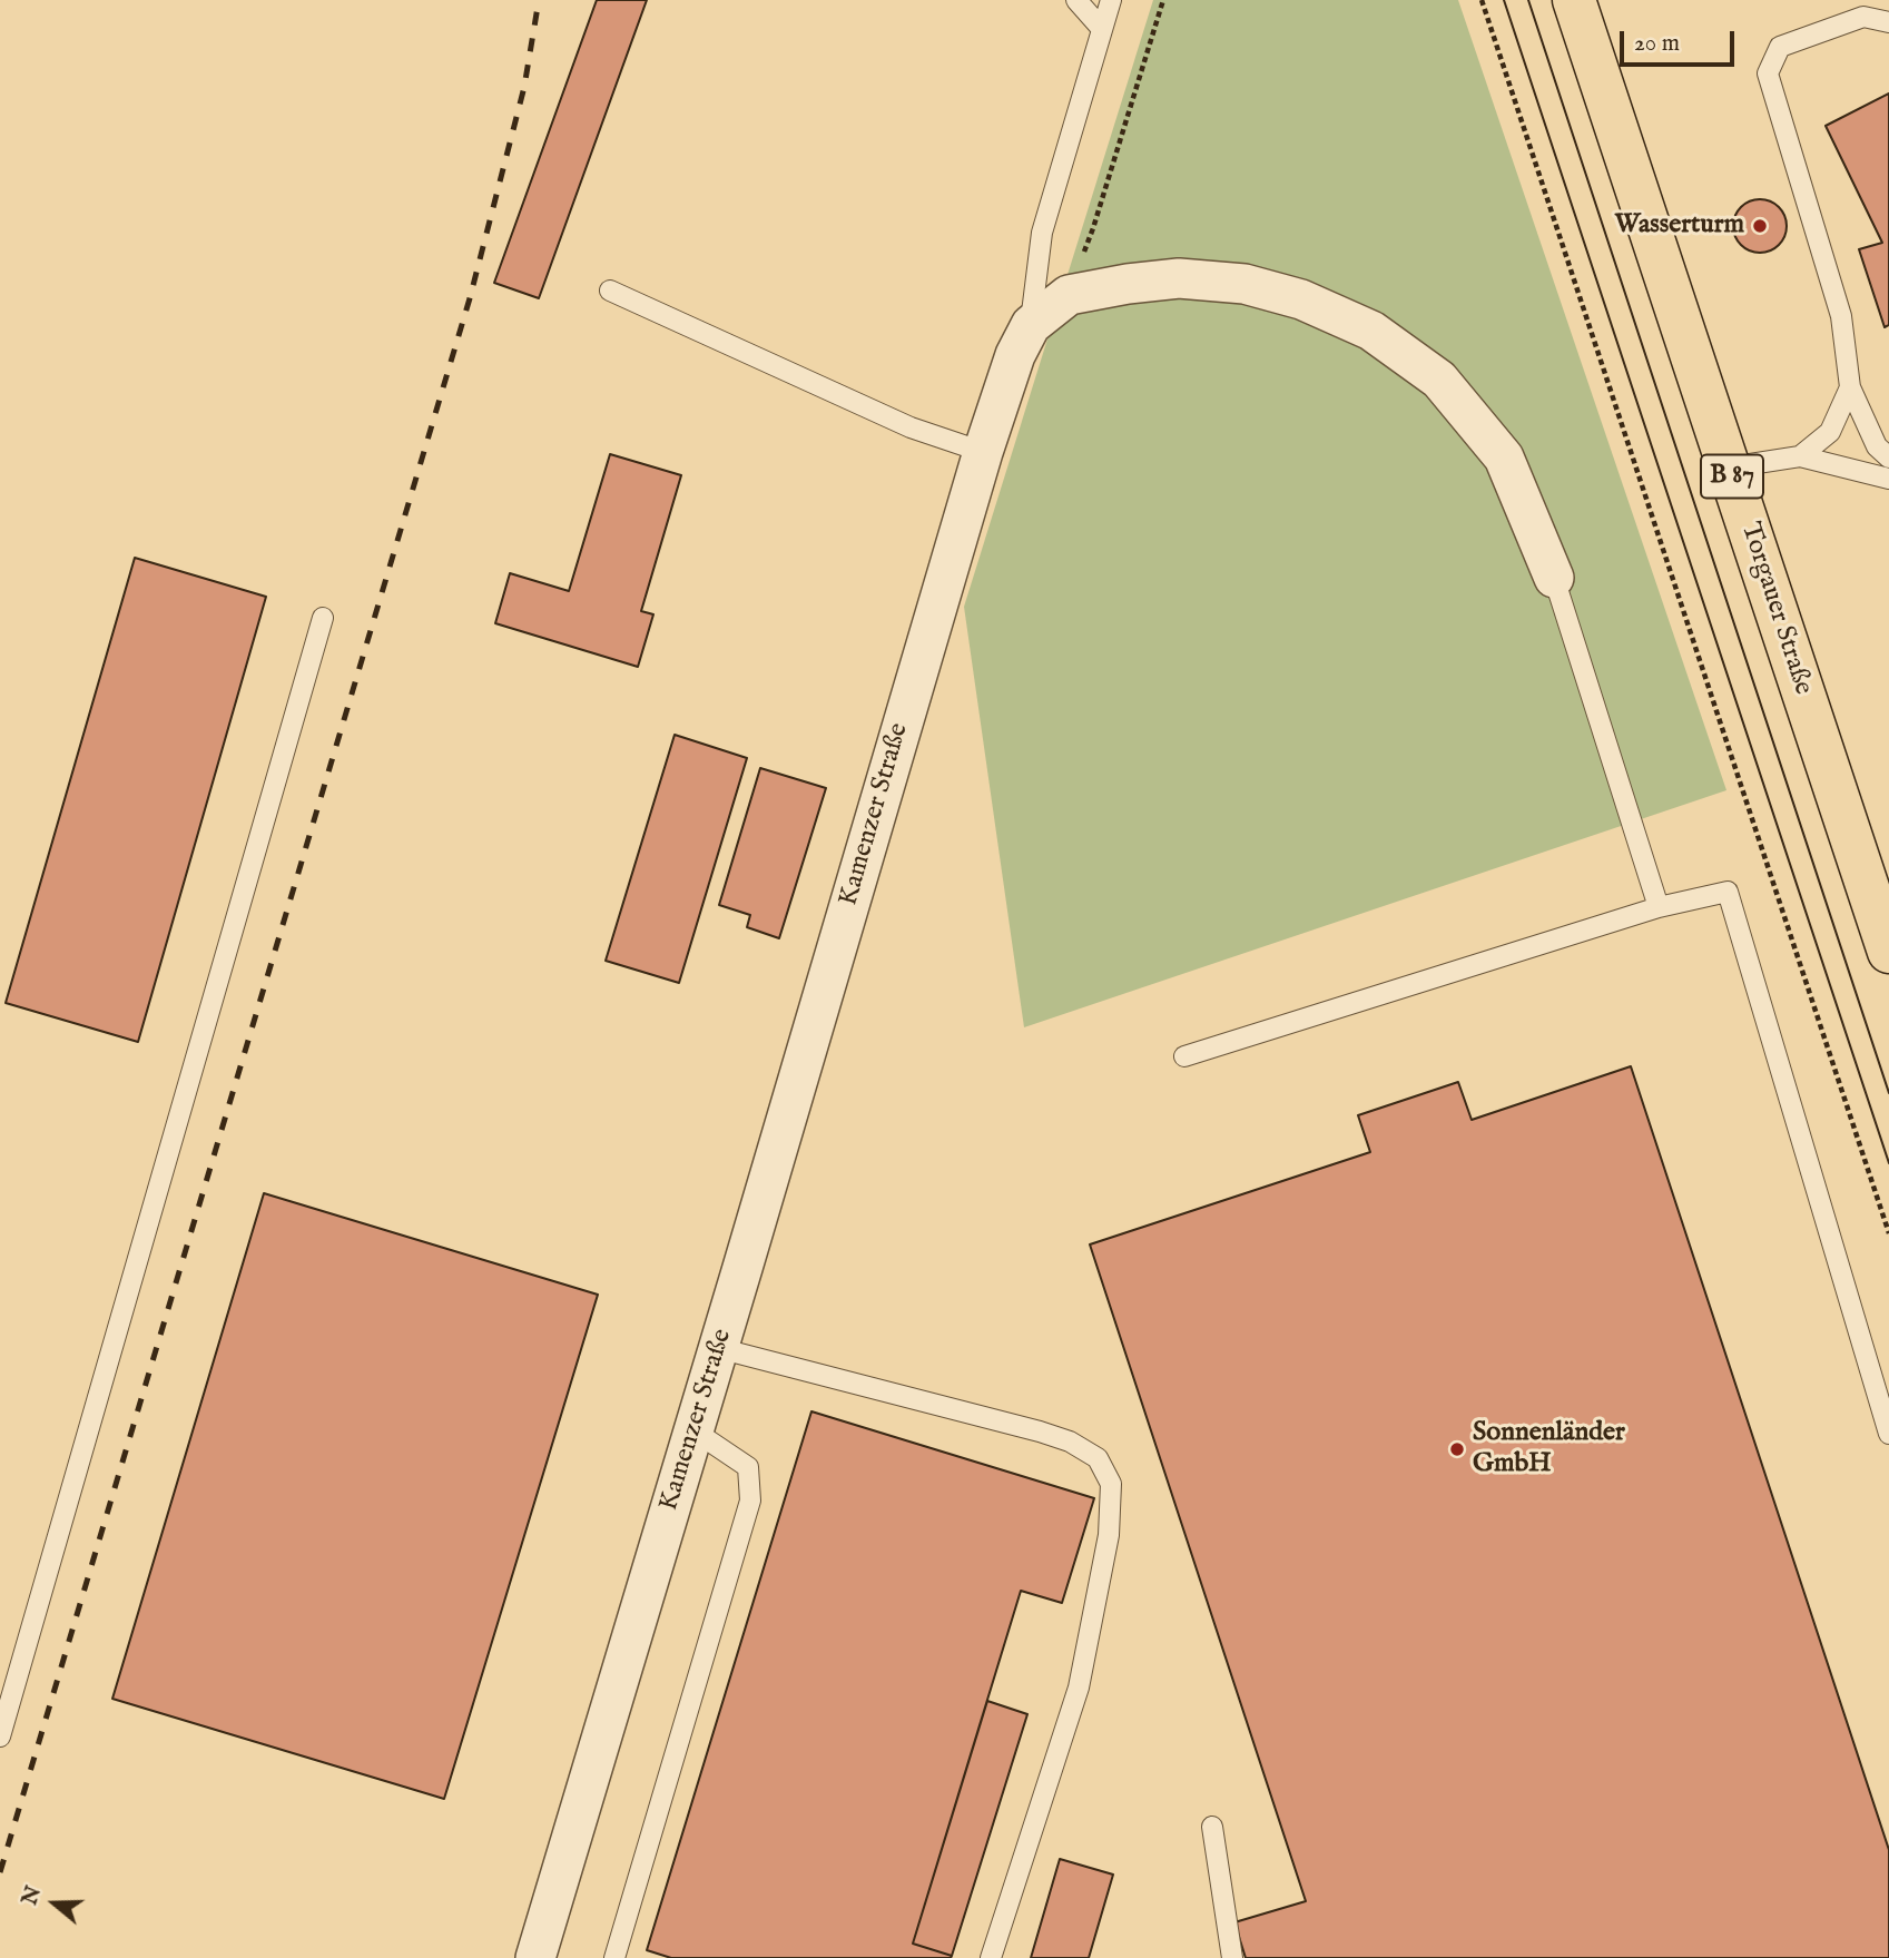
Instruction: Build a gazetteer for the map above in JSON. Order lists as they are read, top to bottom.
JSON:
{
  "streets": {
    "main road": ["B 87", "Torgauer Straße"],
    "street": ["Kamenzer Straße"]
  },
  "places": ["Wasserturm", "Sonnenländer GmbH"],
  "scale_bar": "20 m",
  "north": "left"
}
